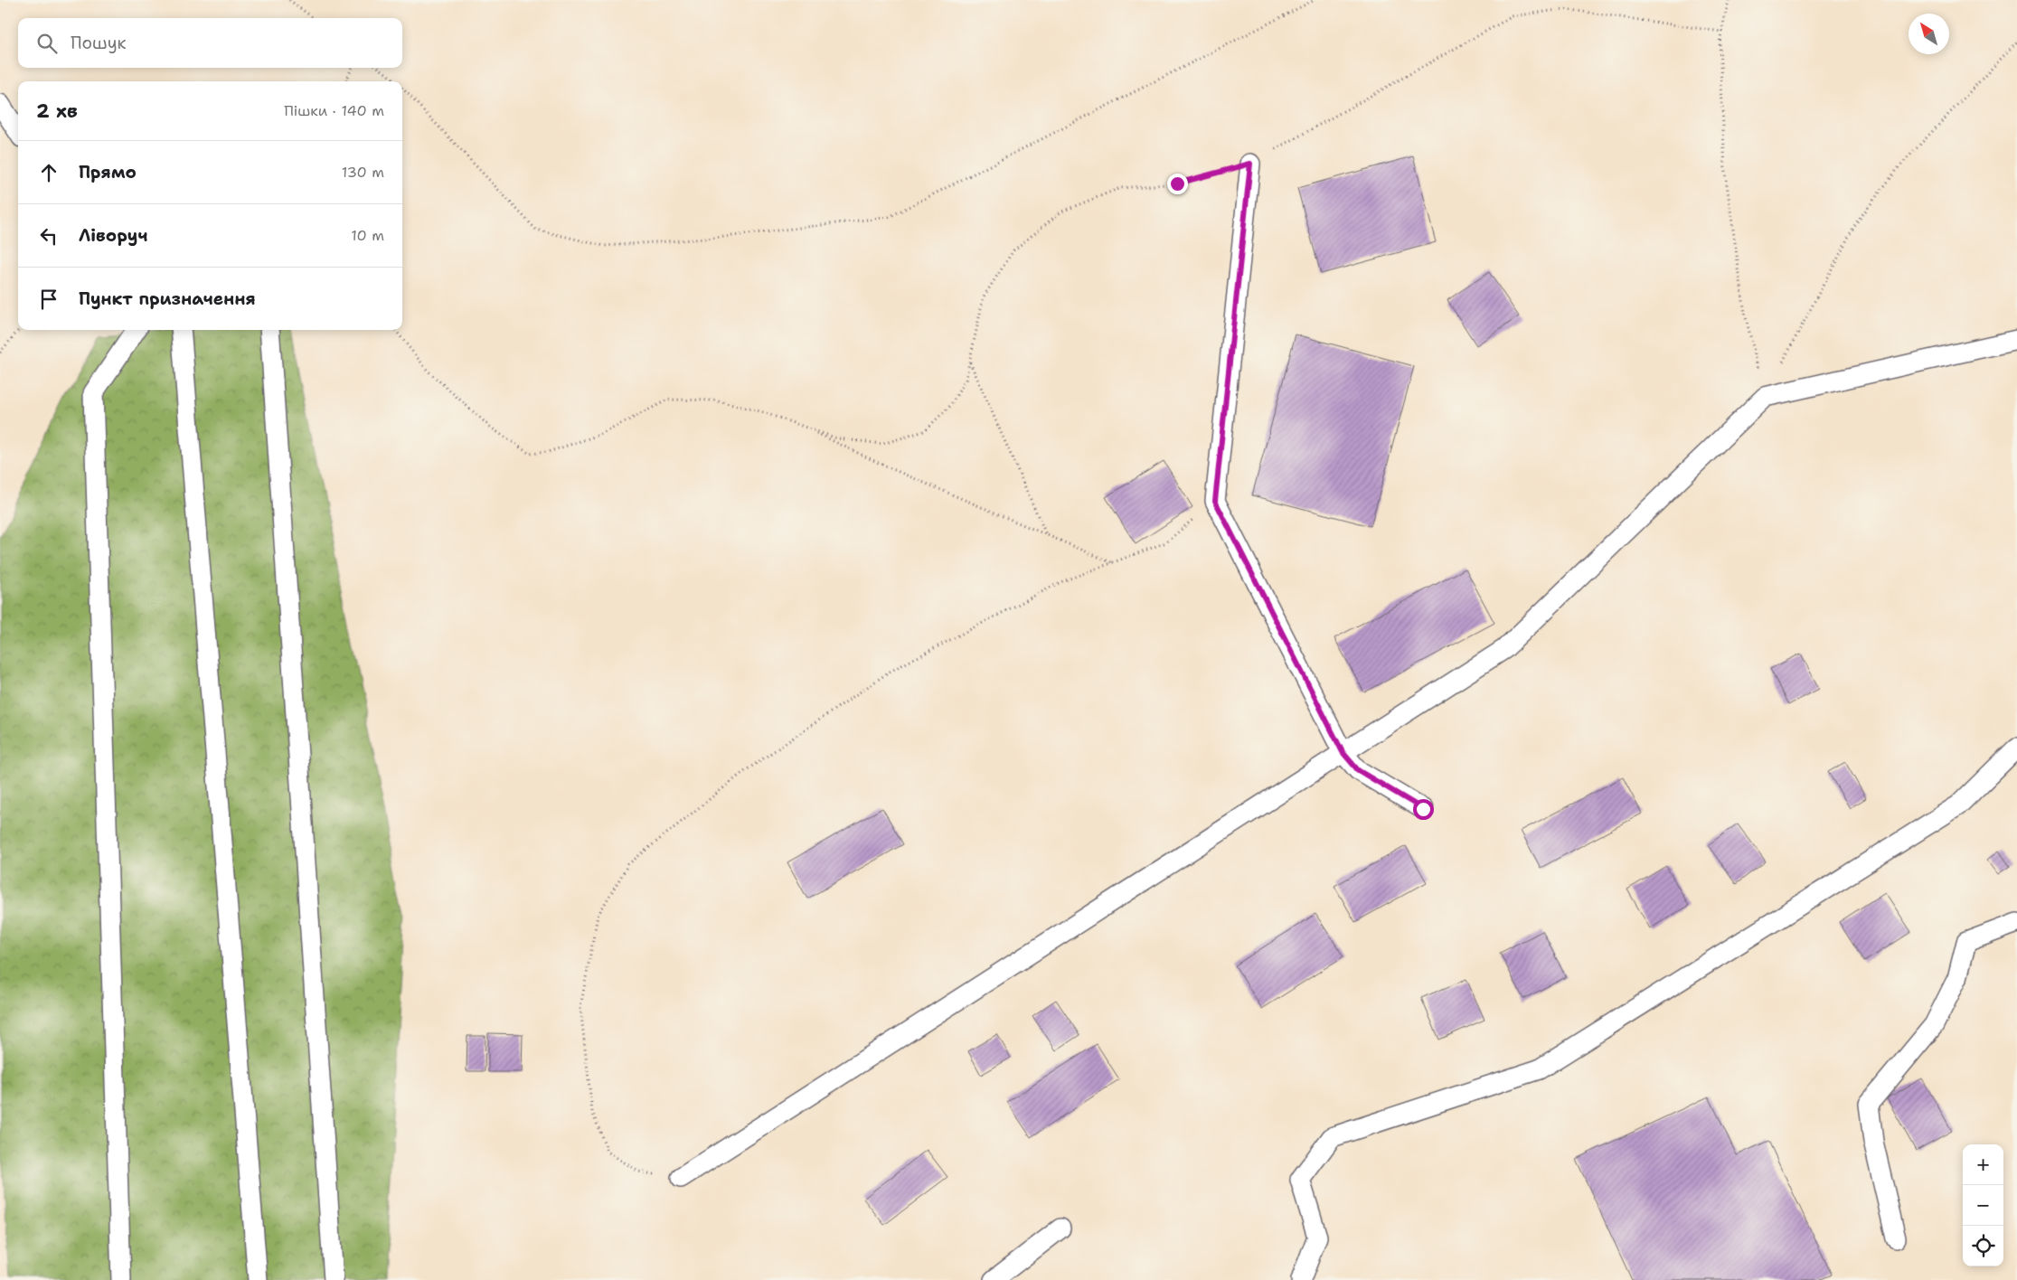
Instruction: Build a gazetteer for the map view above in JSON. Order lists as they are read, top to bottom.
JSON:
{
  "north": "top left",
  "page": {
    "search": "Пошук",
    "heading": ["2 хв", "Пішки · 140 m"],
    "list": [
      ["Прямо", "130 m"],
      ["Ліворуч", "10 m"],
      "Пункт призначення"
    ],
    "map_buttons": ["+", "−"]
  }
}
